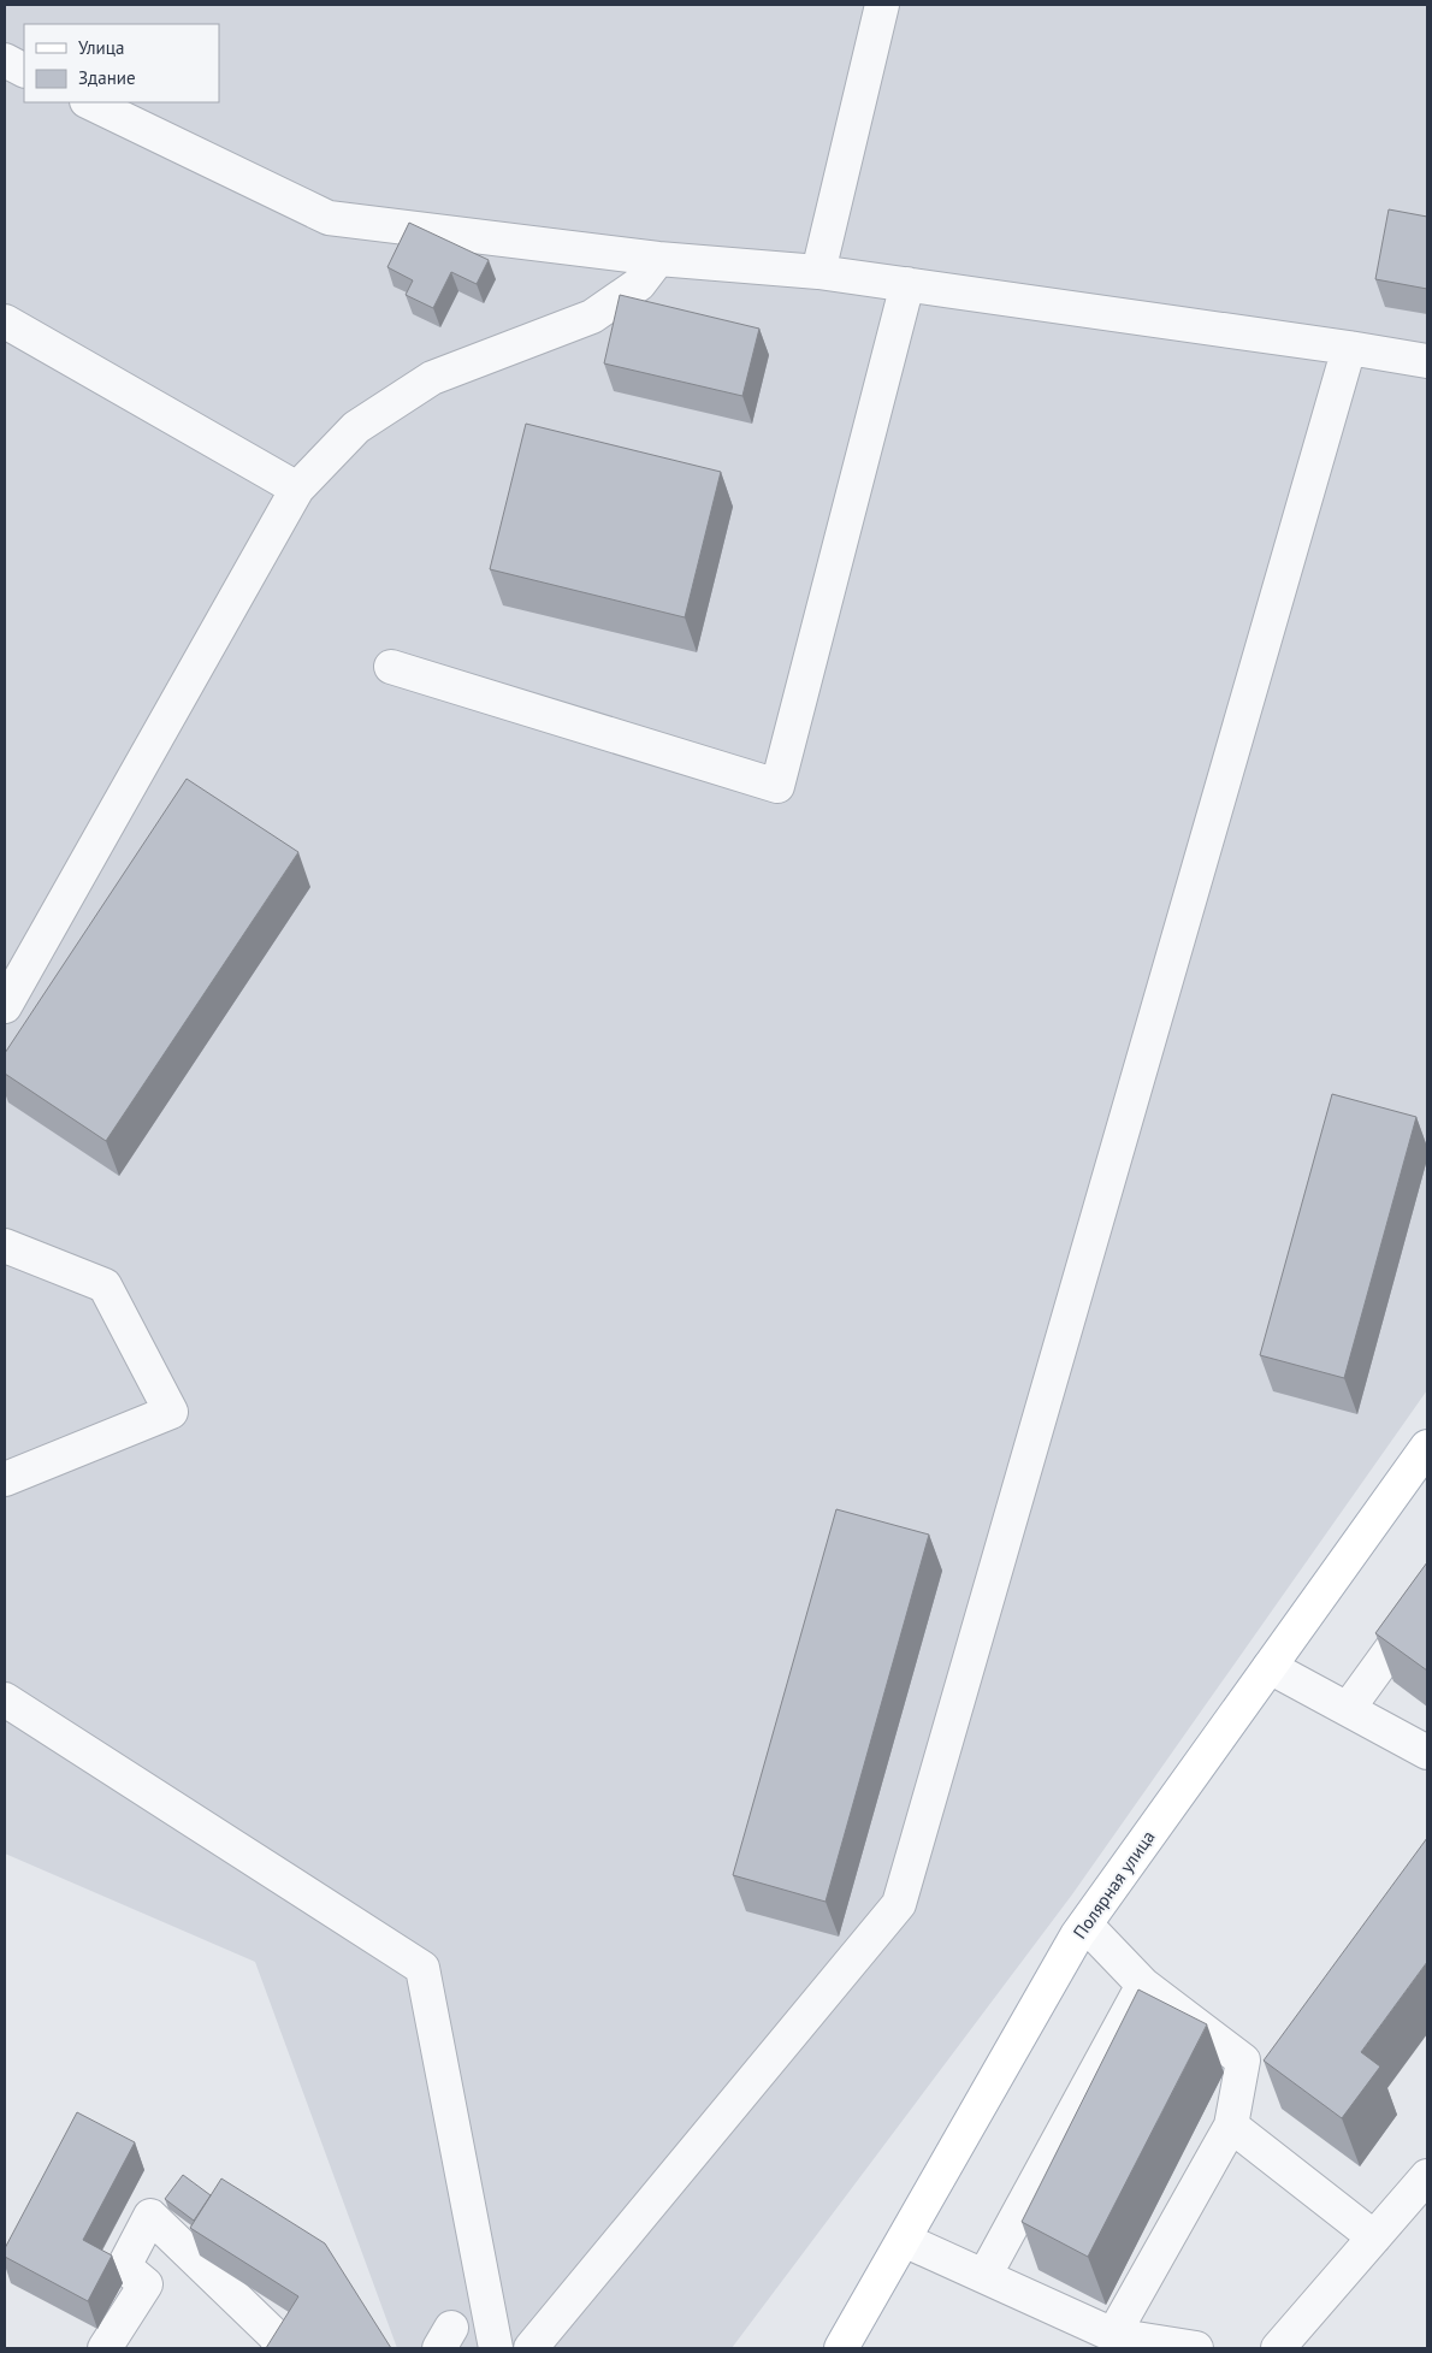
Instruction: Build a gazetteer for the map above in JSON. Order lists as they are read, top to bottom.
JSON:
{
  "streets": {
    "main road": ["Полярная улица"]
  },
  "legend": ["Улица", "Здание"]
}
